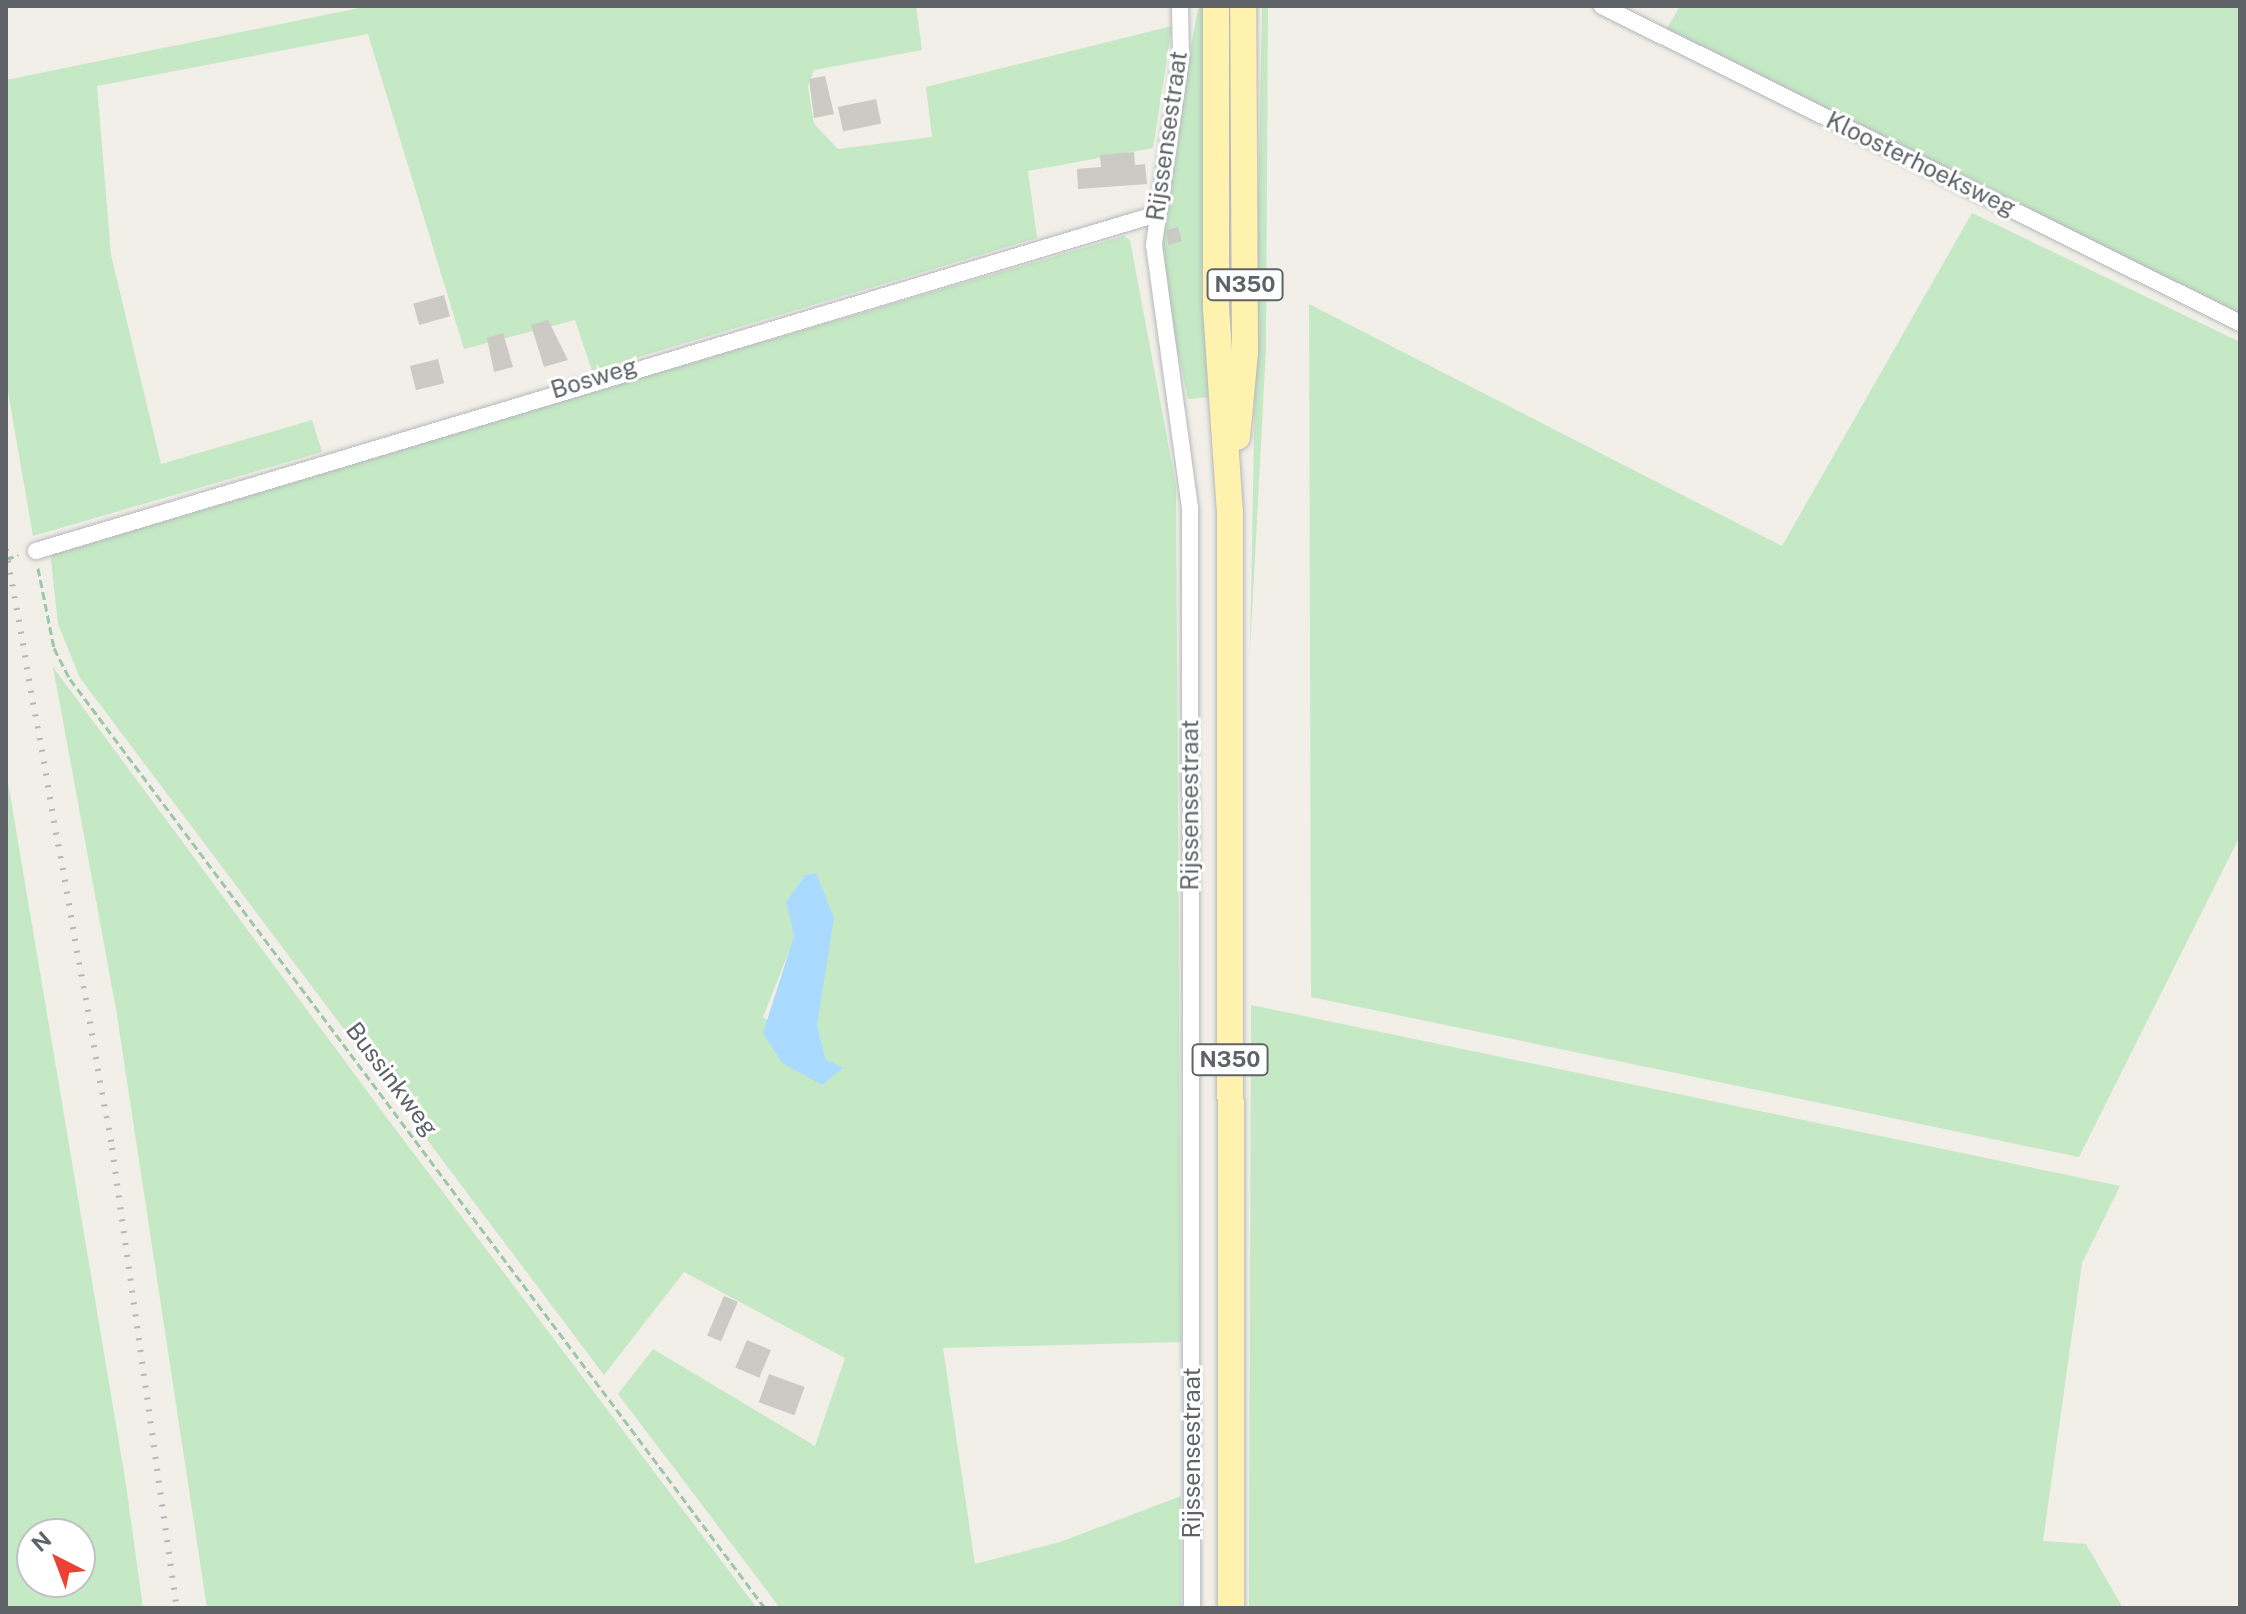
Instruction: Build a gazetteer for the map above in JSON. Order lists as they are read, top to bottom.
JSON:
{
  "streets": {
    "main road": ["Rijssensestraat", "N350"],
    "street": ["Kloosterhoeksweg", "Bosweg"],
    "path": ["Bussinkweg"]
  },
  "crossings": [
    ["Rijssensestraat", "Bosweg"],
    ["Bosweg", "Bussinkweg"]
  ],
  "north": "top left"
}
